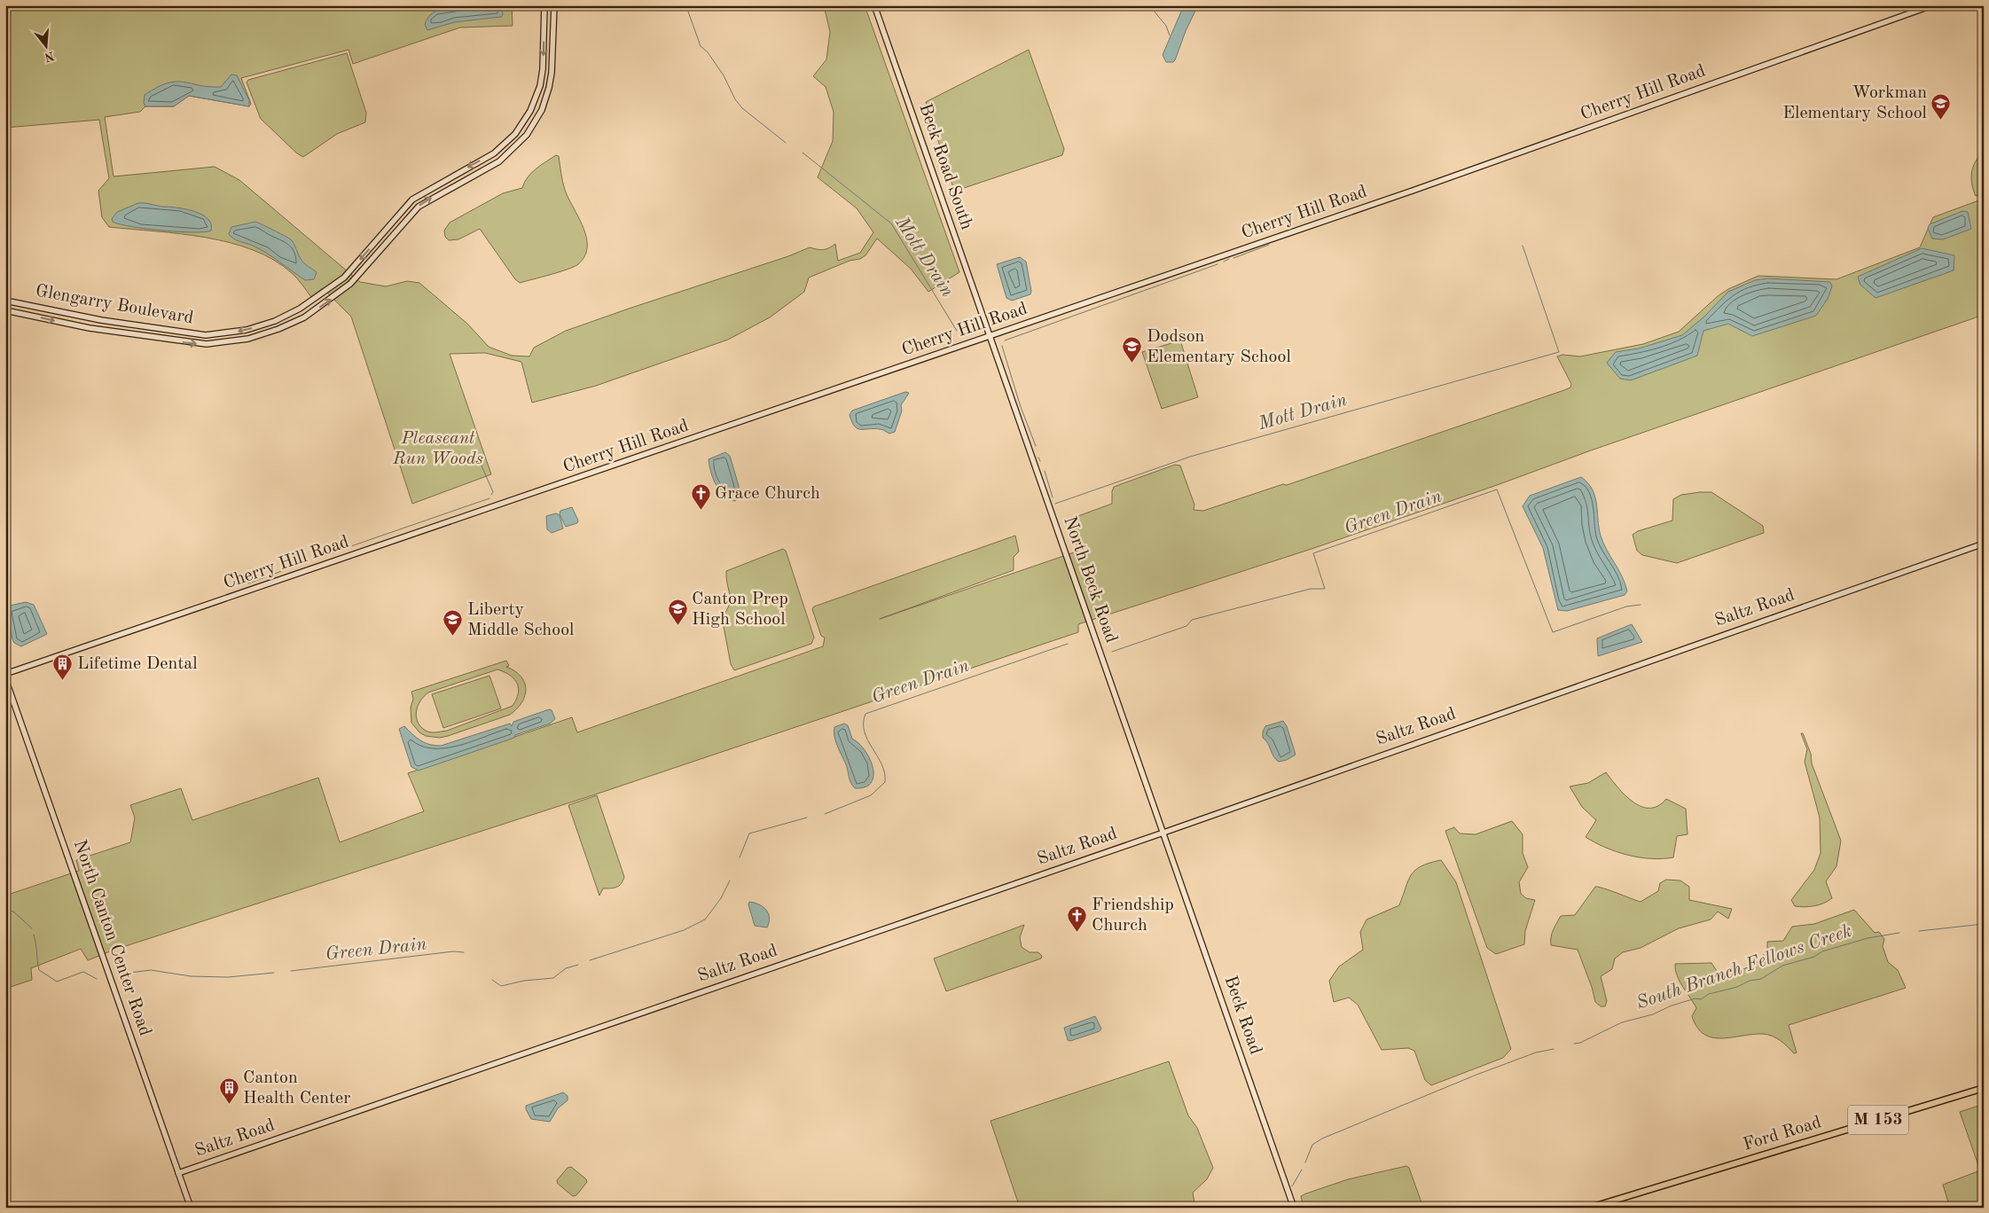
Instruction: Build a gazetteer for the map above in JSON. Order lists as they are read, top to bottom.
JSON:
{
  "streets": {
    "main road": [
      "Cherry Hill Road",
      "Beck Road South",
      "Glengarry Boulevard",
      "North Beck Road",
      "Saltz Road",
      "North Canton Center Road",
      "Beck Road",
      "M 153",
      "Ford Road"
    ]
  },
  "crossings": [
    ["Cherry Hill Road", "Beck Road South"],
    ["Cherry Hill Road", "North Beck Road"],
    ["Beck Road South", "North Beck Road"],
    ["North Beck Road", "Saltz Road"],
    ["North Beck Road", "Beck Road"],
    ["Saltz Road", "North Canton Center Road"],
    ["Saltz Road", "Beck Road"]
  ],
  "water": ["Mott Drain", "Green Drain", "South Branch Fellows Creek"],
  "parks": ["Pleaseant Run Woods"],
  "places": {
    "school or university": [
      "Workman Elementary School",
      "Dodson Elementary School",
      "Canton Prep High School",
      "Liberty Middle School"
    ],
    "church": ["Grace Church", "Friendship Church"],
    "building": ["Lifetime Dental", "Canton Health Center"]
  },
  "north": "bottom"
}
